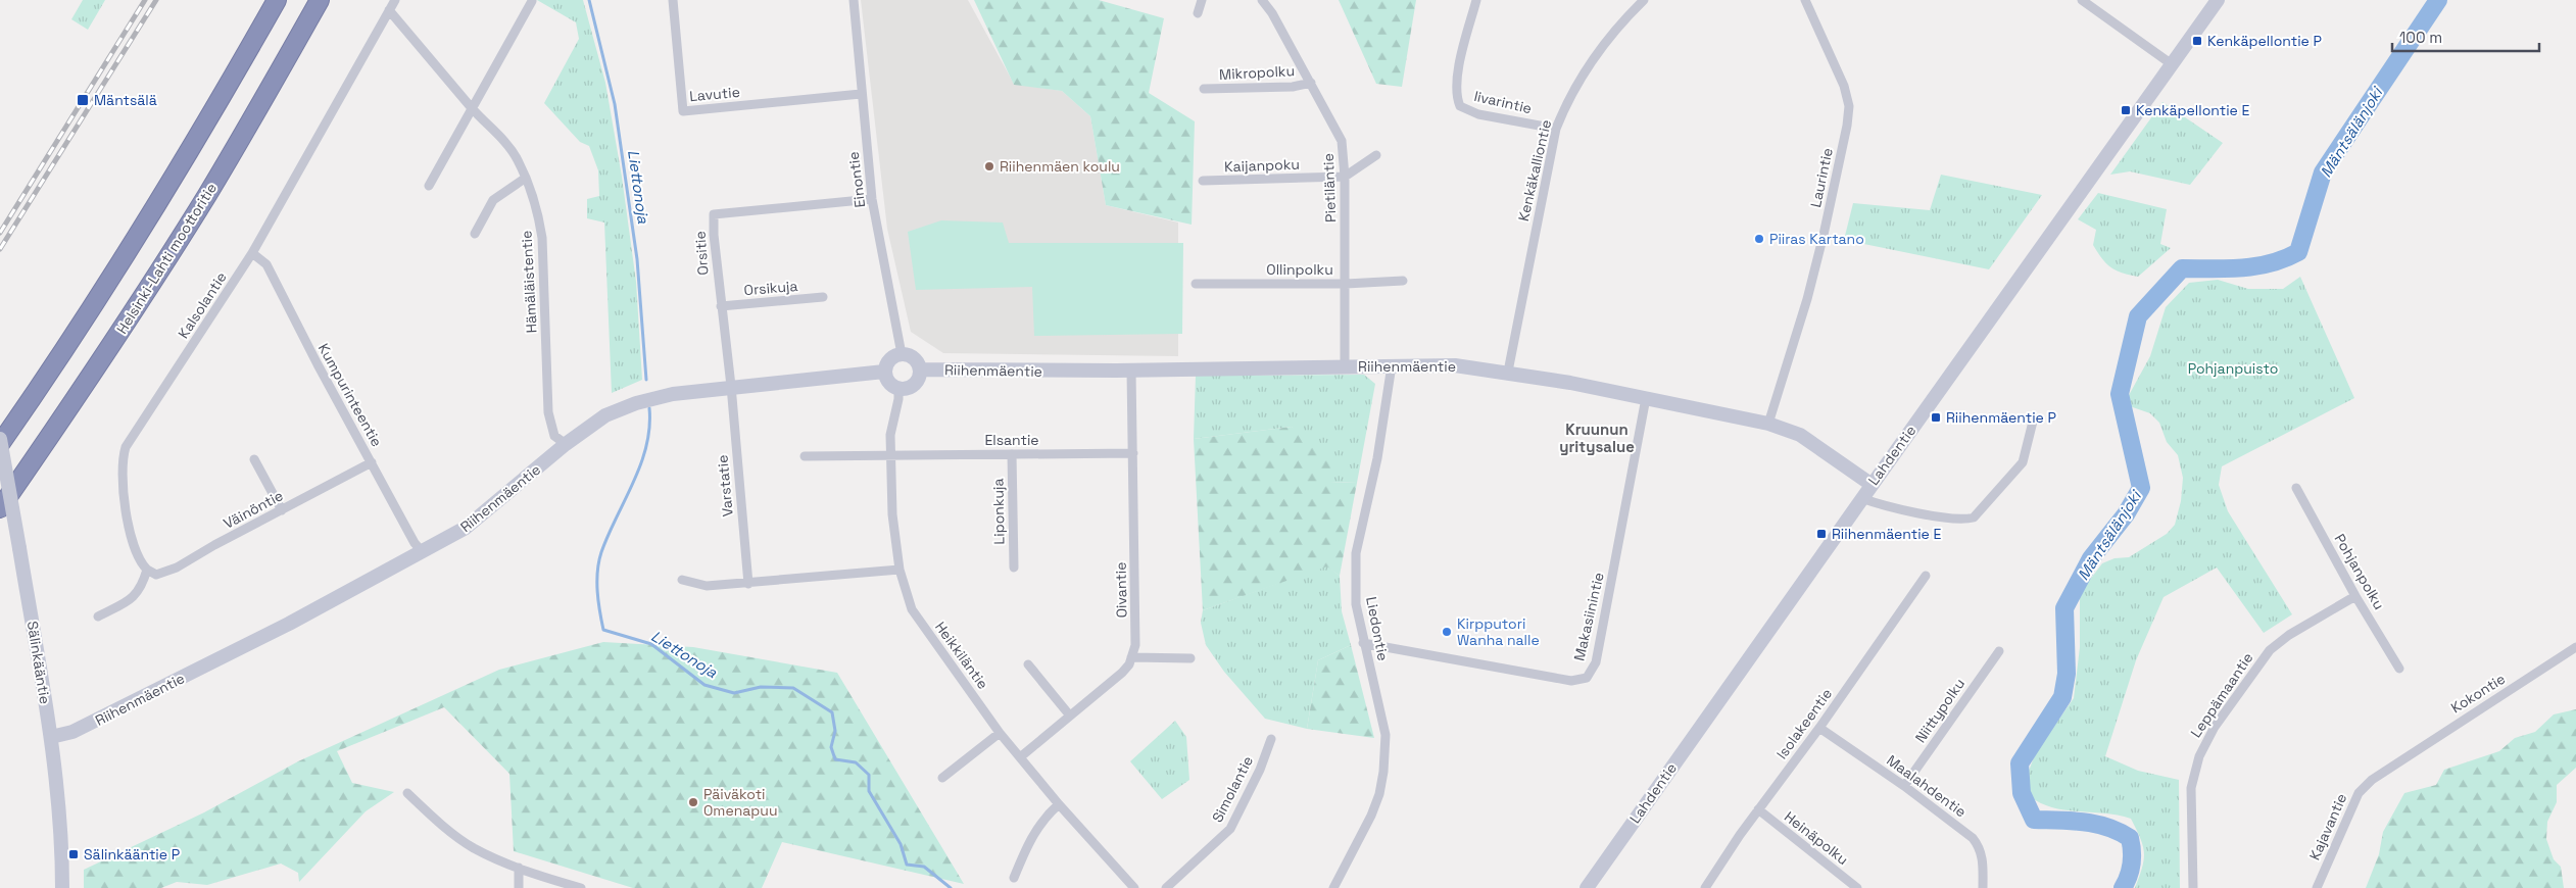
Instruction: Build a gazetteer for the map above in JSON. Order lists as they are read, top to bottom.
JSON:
{
  "streets": {
    "highway": ["Helsinki-Lahti moottoritie"],
    "street": [
      "Mikropolku",
      "Lavutie",
      "Iivarintie",
      "Kaijanpoku",
      "Kenkäkalliontie",
      "Laurintie",
      "Einontie",
      "Pietiläntie",
      "Orsitie",
      "Ollinpolku",
      "Hämäläistentie",
      "Orsikuja",
      "Kalsolantie",
      "Riihenmäentie",
      "Kumpurinteentie",
      "Elsantie",
      "Lahdentie",
      "Varstatie",
      "Väinöntie",
      "Liponkuja",
      "Pohjanpolku",
      "Oivantie",
      "Makasiinintie",
      "Liedontie",
      "Heikkiläntie",
      "Sälinkääntie",
      "Kokontie",
      "Leppämaantie",
      "Niittypolku",
      "Isolakeentie",
      "Maalahdentie",
      "Simolantie",
      "Kajavantie",
      "Heinäpolku"
    ]
  },
  "crossings": [
    ["Mikropolku", "Pietiläntie"],
    ["Lavutie", "Einontie"],
    ["Iivarintie", "Kenkäkalliontie"],
    ["Kaijanpoku", "Pietiläntie"],
    ["Kenkäkalliontie", "Riihenmäentie"],
    ["Laurintie", "Riihenmäentie"],
    ["Einontie", "Orsitie"],
    ["Einontie", "Riihenmäentie"],
    ["Einontie", "Heikkiläntie"],
    ["Pietiläntie", "Ollinpolku"],
    ["Pietiläntie", "Riihenmäentie"],
    ["Orsitie", "Orsikuja"],
    ["Orsitie", "Riihenmäentie"],
    ["Orsitie", "Varstatie"],
    ["Hämäläistentie", "Kalsolantie"],
    ["Hämäläistentie", "Riihenmäentie"],
    ["Kalsolantie", "Kumpurinteentie"],
    ["Kalsolantie", "Väinöntie"],
    ["Riihenmäentie", "Kumpurinteentie"],
    ["Riihenmäentie", "Lahdentie"],
    ["Riihenmäentie", "Varstatie"],
    ["Riihenmäentie", "Oivantie"],
    ["Riihenmäentie", "Makasiinintie"],
    ["Riihenmäentie", "Liedontie"],
    ["Riihenmäentie", "Heikkiläntie"],
    ["Riihenmäentie", "Sälinkääntie"],
    ["Kumpurinteentie", "Väinöntie"],
    ["Elsantie", "Liponkuja"],
    ["Elsantie", "Oivantie"],
    ["Elsantie", "Heikkiläntie"],
    ["Pohjanpolku", "Leppämaantie"],
    ["Oivantie", "Heikkiläntie"],
    ["Makasiinintie", "Liedontie"],
    ["Kokontie", "Kajavantie"],
    ["Niittypolku", "Maalahdentie"],
    ["Isolakeentie", "Maalahdentie"],
    ["Isolakeentie", "Heinäpolku"]
  ],
  "districts": ["Kruunun yritysalue"],
  "water": ["Mäntsälänjoki", "Liettonoja"],
  "parks": ["Pohjanpuisto"],
  "places": {
    "transit": [
      "Kenkäpellontie P",
      "Mäntsälä",
      "Kenkäpellontie E",
      "Riihenmäentie P",
      "Riihenmäentie E",
      "Sälinkääntie P"
    ],
    "other": [
      "Riihenmäen koulu",
      "Piiras Kartano",
      "Kirpputori Wanha nalle",
      "Päiväkoti Omenapuu"
    ]
  },
  "scale_bar": "100 m"
}
